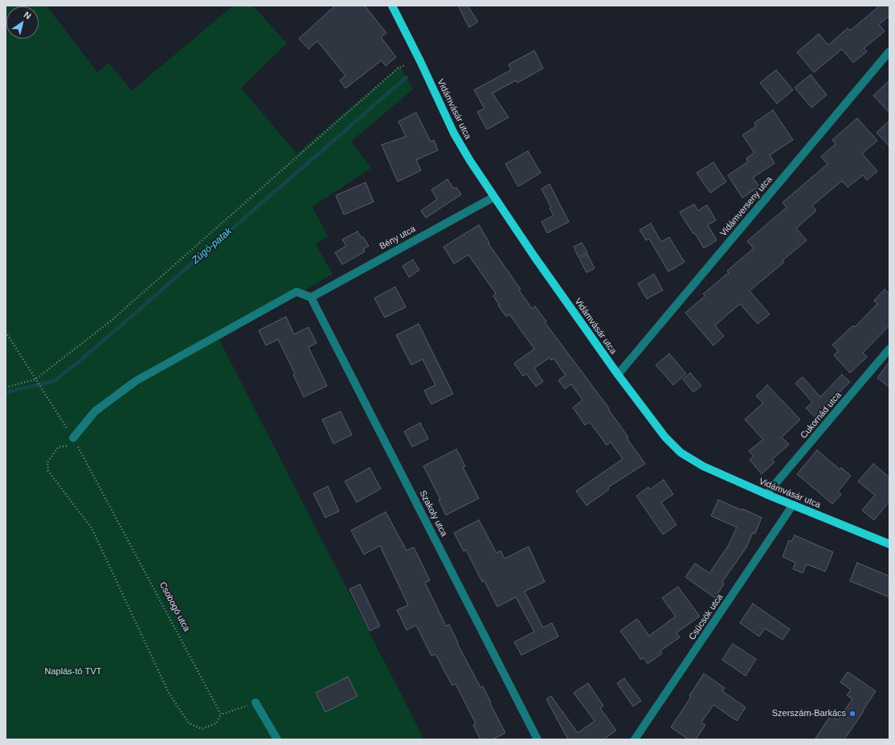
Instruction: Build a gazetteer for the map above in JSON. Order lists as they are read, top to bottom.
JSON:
{
  "streets": {
    "main road": ["Vidámvásár utca"],
    "street": [
      "Vidámverseny utca",
      "Bény utca",
      "Cukornád utca",
      "Szakoly utca",
      "Csücsök utca"
    ],
    "path": ["Csobogó utca"]
  },
  "crossings": [
    ["Vidámvásár utca", "Vidámverseny utca"],
    ["Vidámvásár utca", "Bény utca"],
    ["Vidámvásár utca", "Cukornád utca"],
    ["Vidámvásár utca", "Csücsök utca"],
    ["Bény utca", "Szakoly utca"]
  ],
  "water": ["Zúgó-patak"],
  "parks": ["Naplás-tó TVT"],
  "places": ["Szerszám-Barkács"],
  "north": "top right"
}
